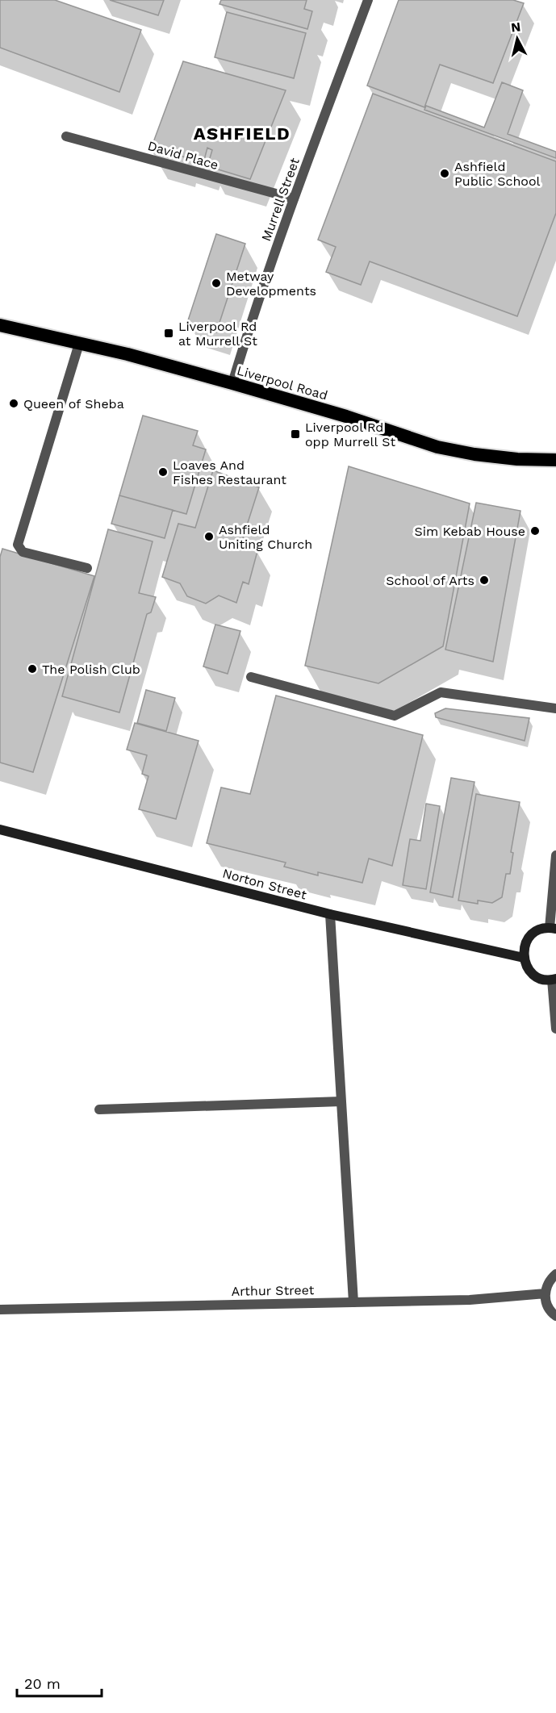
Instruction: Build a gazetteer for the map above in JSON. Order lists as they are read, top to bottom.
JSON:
{
  "streets": {
    "highway": ["Liverpool Road"],
    "main road": ["Norton Street"],
    "street": ["David Place", "Murrell Street", "Arthur Street"]
  },
  "crossings": [
    ["David Place", "Murrell Street"],
    ["Murrell Street", "Liverpool Road"]
  ],
  "districts": ["ASHFIELD"],
  "places": {
    "other": [
      "Ashfield Public School",
      "Metway Developments",
      "Queen of Sheba",
      "Loaves And Fishes Restaurant",
      "Sim Kebab House",
      "Ashfield Uniting Church",
      "School of Arts",
      "The Polish Club"
    ],
    "transit": ["Liverpool Rd at Murrell St", "Liverpool Rd opp Murrell St"]
  },
  "scale_bar": "20 m",
  "north": "top"
}
